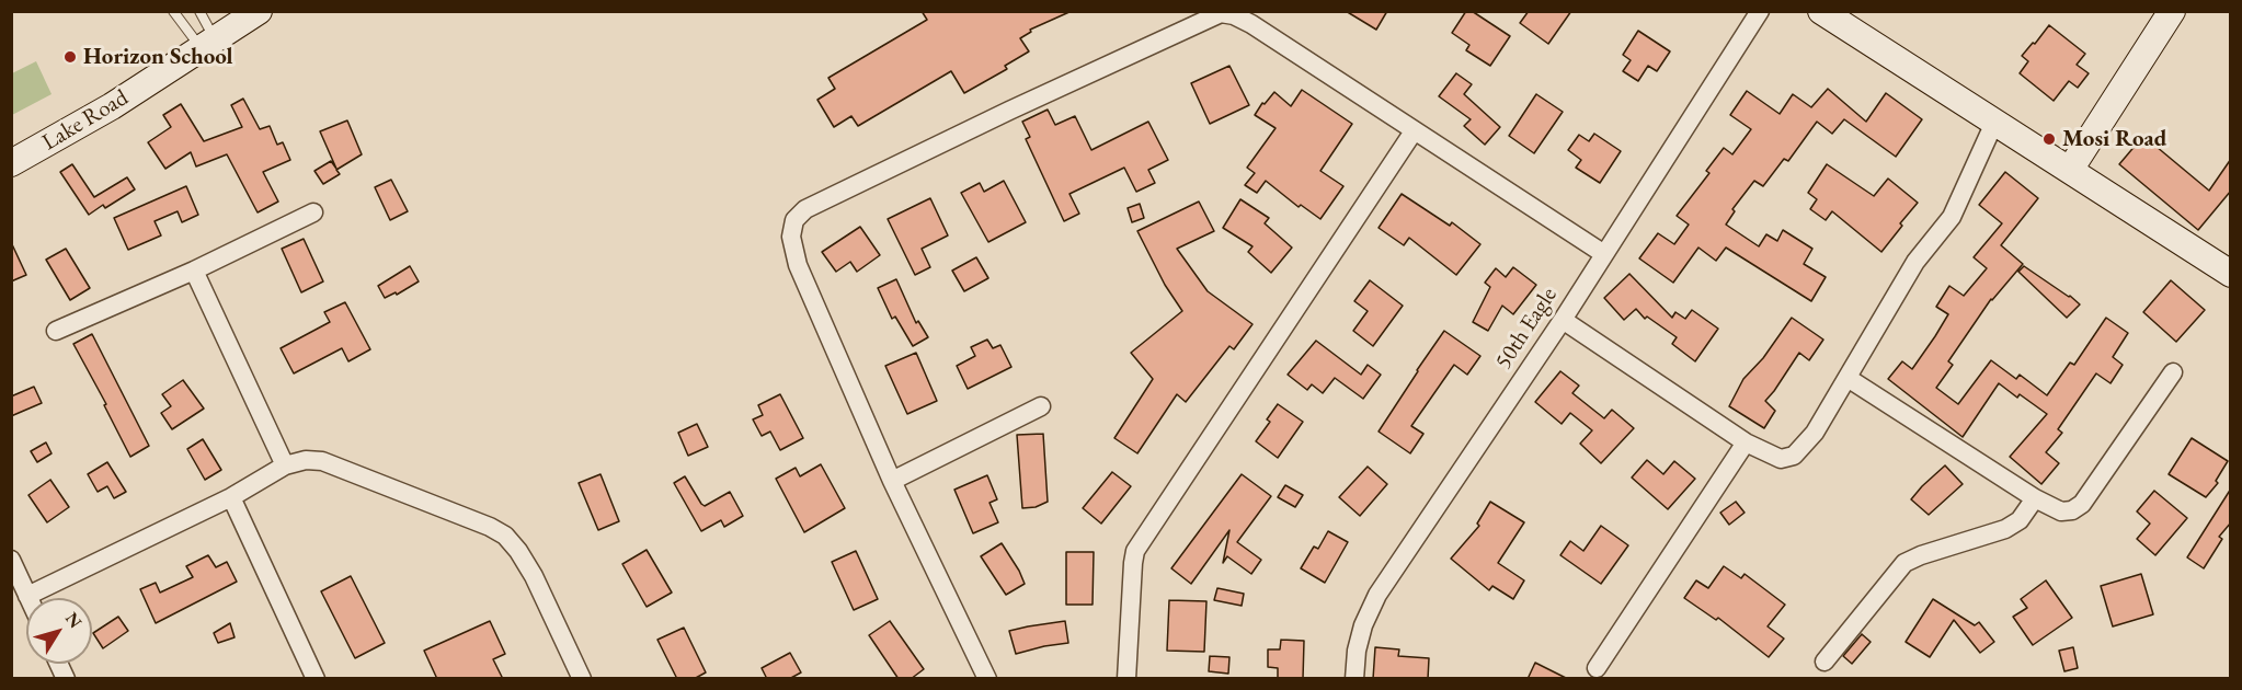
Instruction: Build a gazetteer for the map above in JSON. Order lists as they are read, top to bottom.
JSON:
{
  "streets": {
    "main road": ["Lake Road"],
    "street": ["50th Eagle"]
  },
  "places": ["Horizon School", "Mosi Road"],
  "north": "top right"
}
